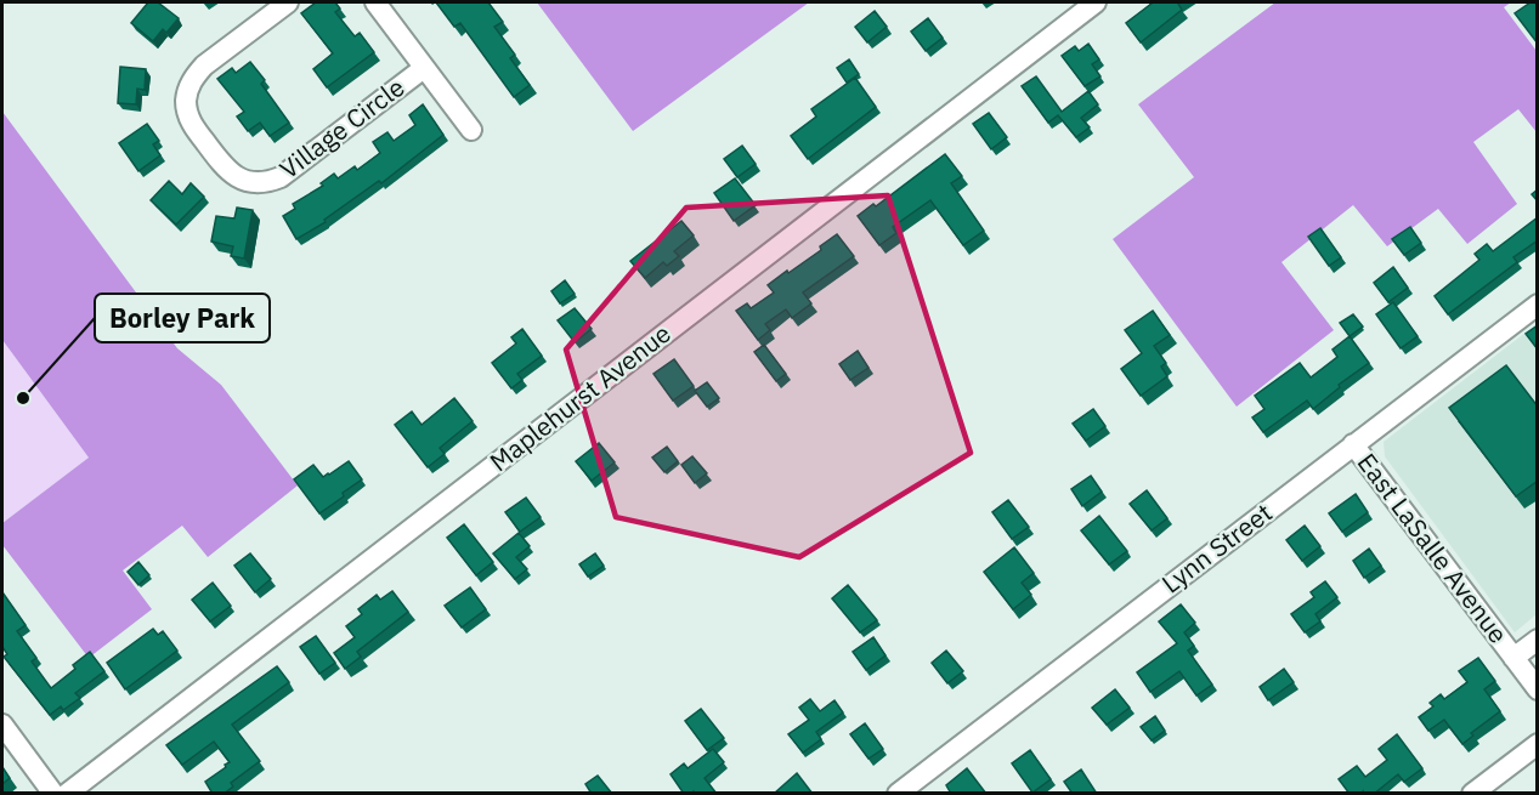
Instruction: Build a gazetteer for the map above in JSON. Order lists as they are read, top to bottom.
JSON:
{
  "streets": {
    "street": [
      "Village Circle",
      "Maplehurst Avenue",
      "Lynn Street",
      "East LaSalle Avenue"
    ]
  },
  "crossings": [
    ["Lynn Street", "East LaSalle Avenue"]
  ],
  "places": ["Borley Park"]
}
